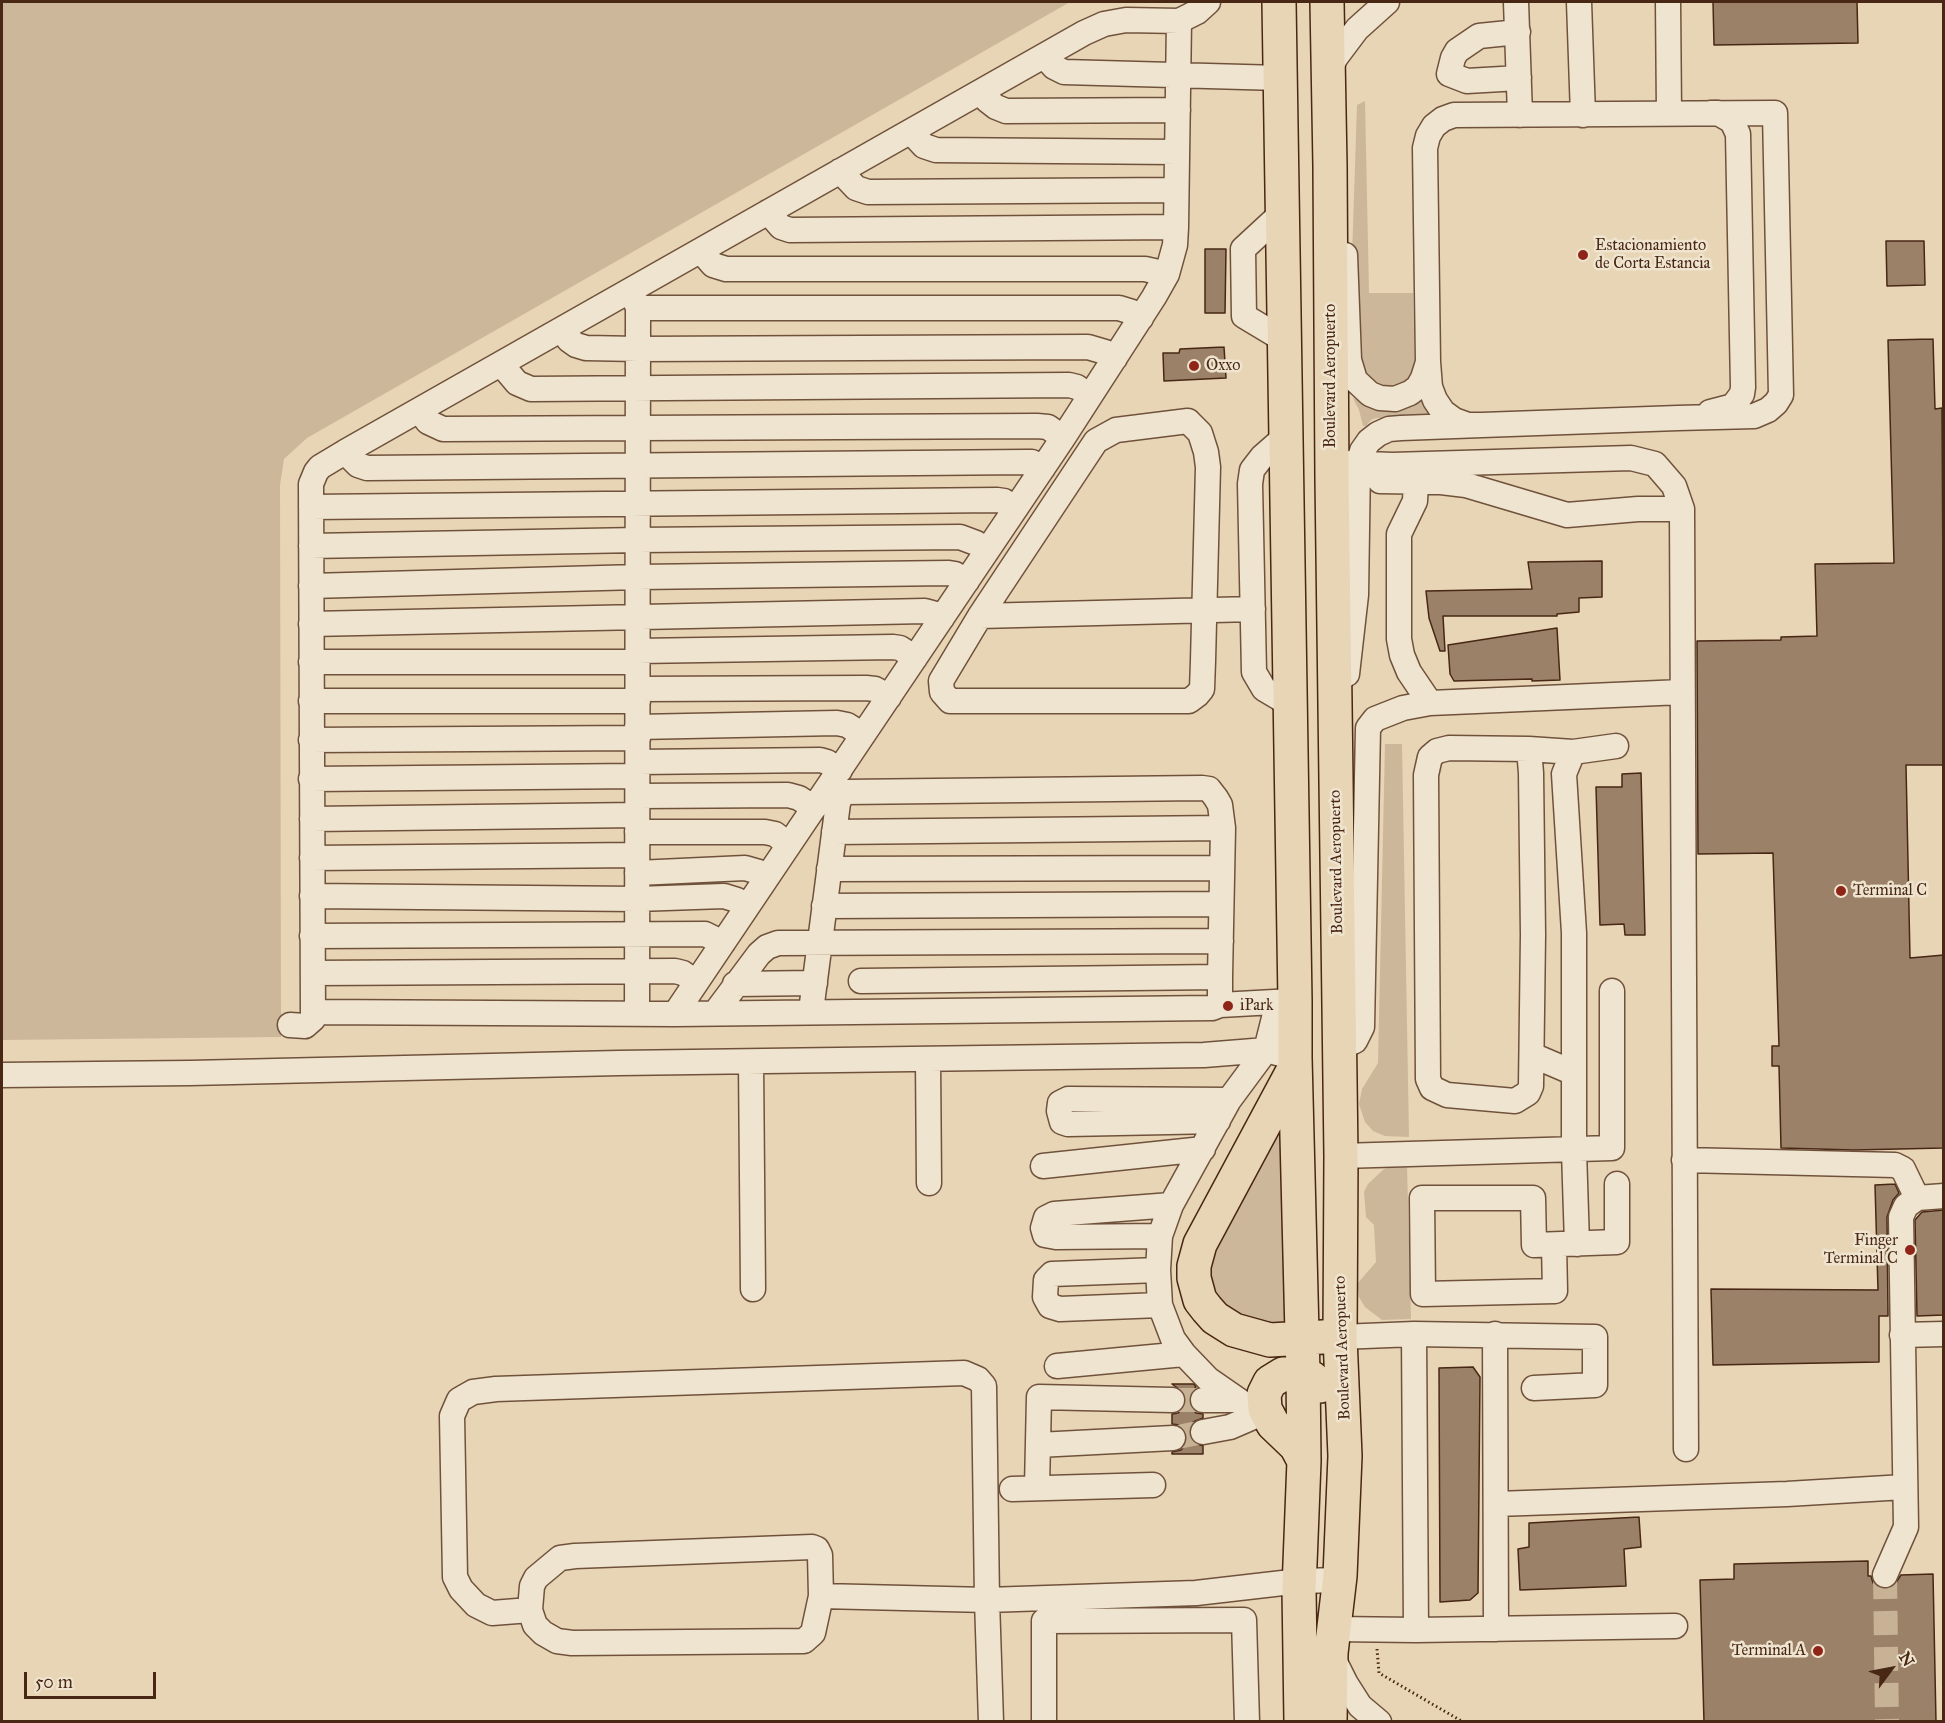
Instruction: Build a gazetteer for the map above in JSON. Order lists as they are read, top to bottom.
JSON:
{
  "streets": {
    "highway": ["Boulevard Aeropuerto"]
  },
  "places": [
    "Estacionamiento de Corta Estancia",
    "Oxxo",
    "Terminal C",
    "iPark",
    "Finger Terminal C",
    "Terminal A"
  ],
  "scale_bar": "50 m",
  "north": "top right"
}
